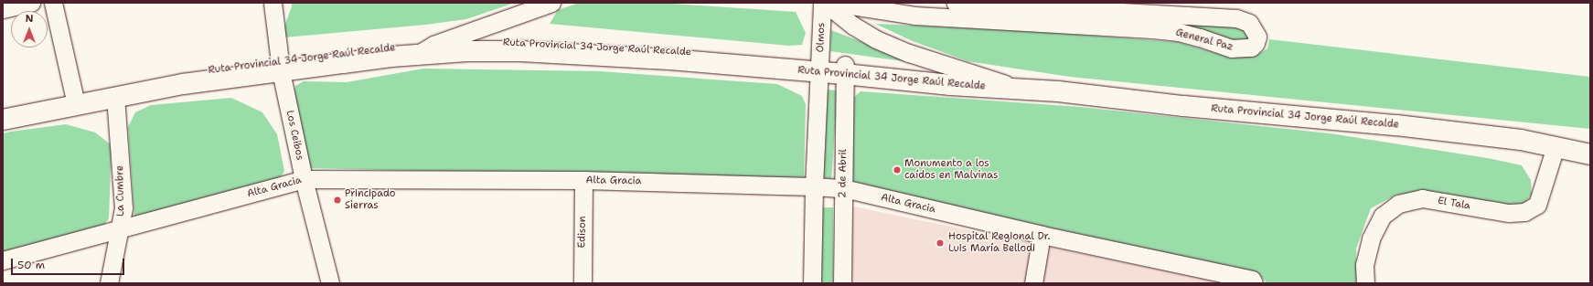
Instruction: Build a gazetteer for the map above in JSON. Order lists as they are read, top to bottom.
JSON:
{
  "streets": {
    "main road": ["Ruta Provincial 34 Jorge Raúl Recalde"],
    "street": [
      "Olmos",
      "General Paz",
      "Los Ceibos",
      "2 de Abril",
      "Alta Gracia",
      "La Cumbre",
      "El Tala",
      "Edison"
    ]
  },
  "crossings": [
    ["Olmos", "Ruta Provincial 34 Jorge Raúl Recalde"],
    ["Ruta Provincial 34 Jorge Raúl Recalde", "Los Ceibos"],
    ["Ruta Provincial 34 Jorge Raúl Recalde", "2 de Abril"],
    ["Ruta Provincial 34 Jorge Raúl Recalde", "La Cumbre"],
    ["Ruta Provincial 34 Jorge Raúl Recalde", "El Tala"],
    ["Los Ceibos", "Alta Gracia"],
    ["2 de Abril", "Alta Gracia"],
    ["Alta Gracia", "La Cumbre"],
    ["Alta Gracia", "Edison"]
  ],
  "places": ["Monumento a los caídos en Malvinas", "Principado Sierras", "Hospital Regional Dr. Luis María Bellodi"],
  "scale_bar": "50 m",
  "north": "top"
}
